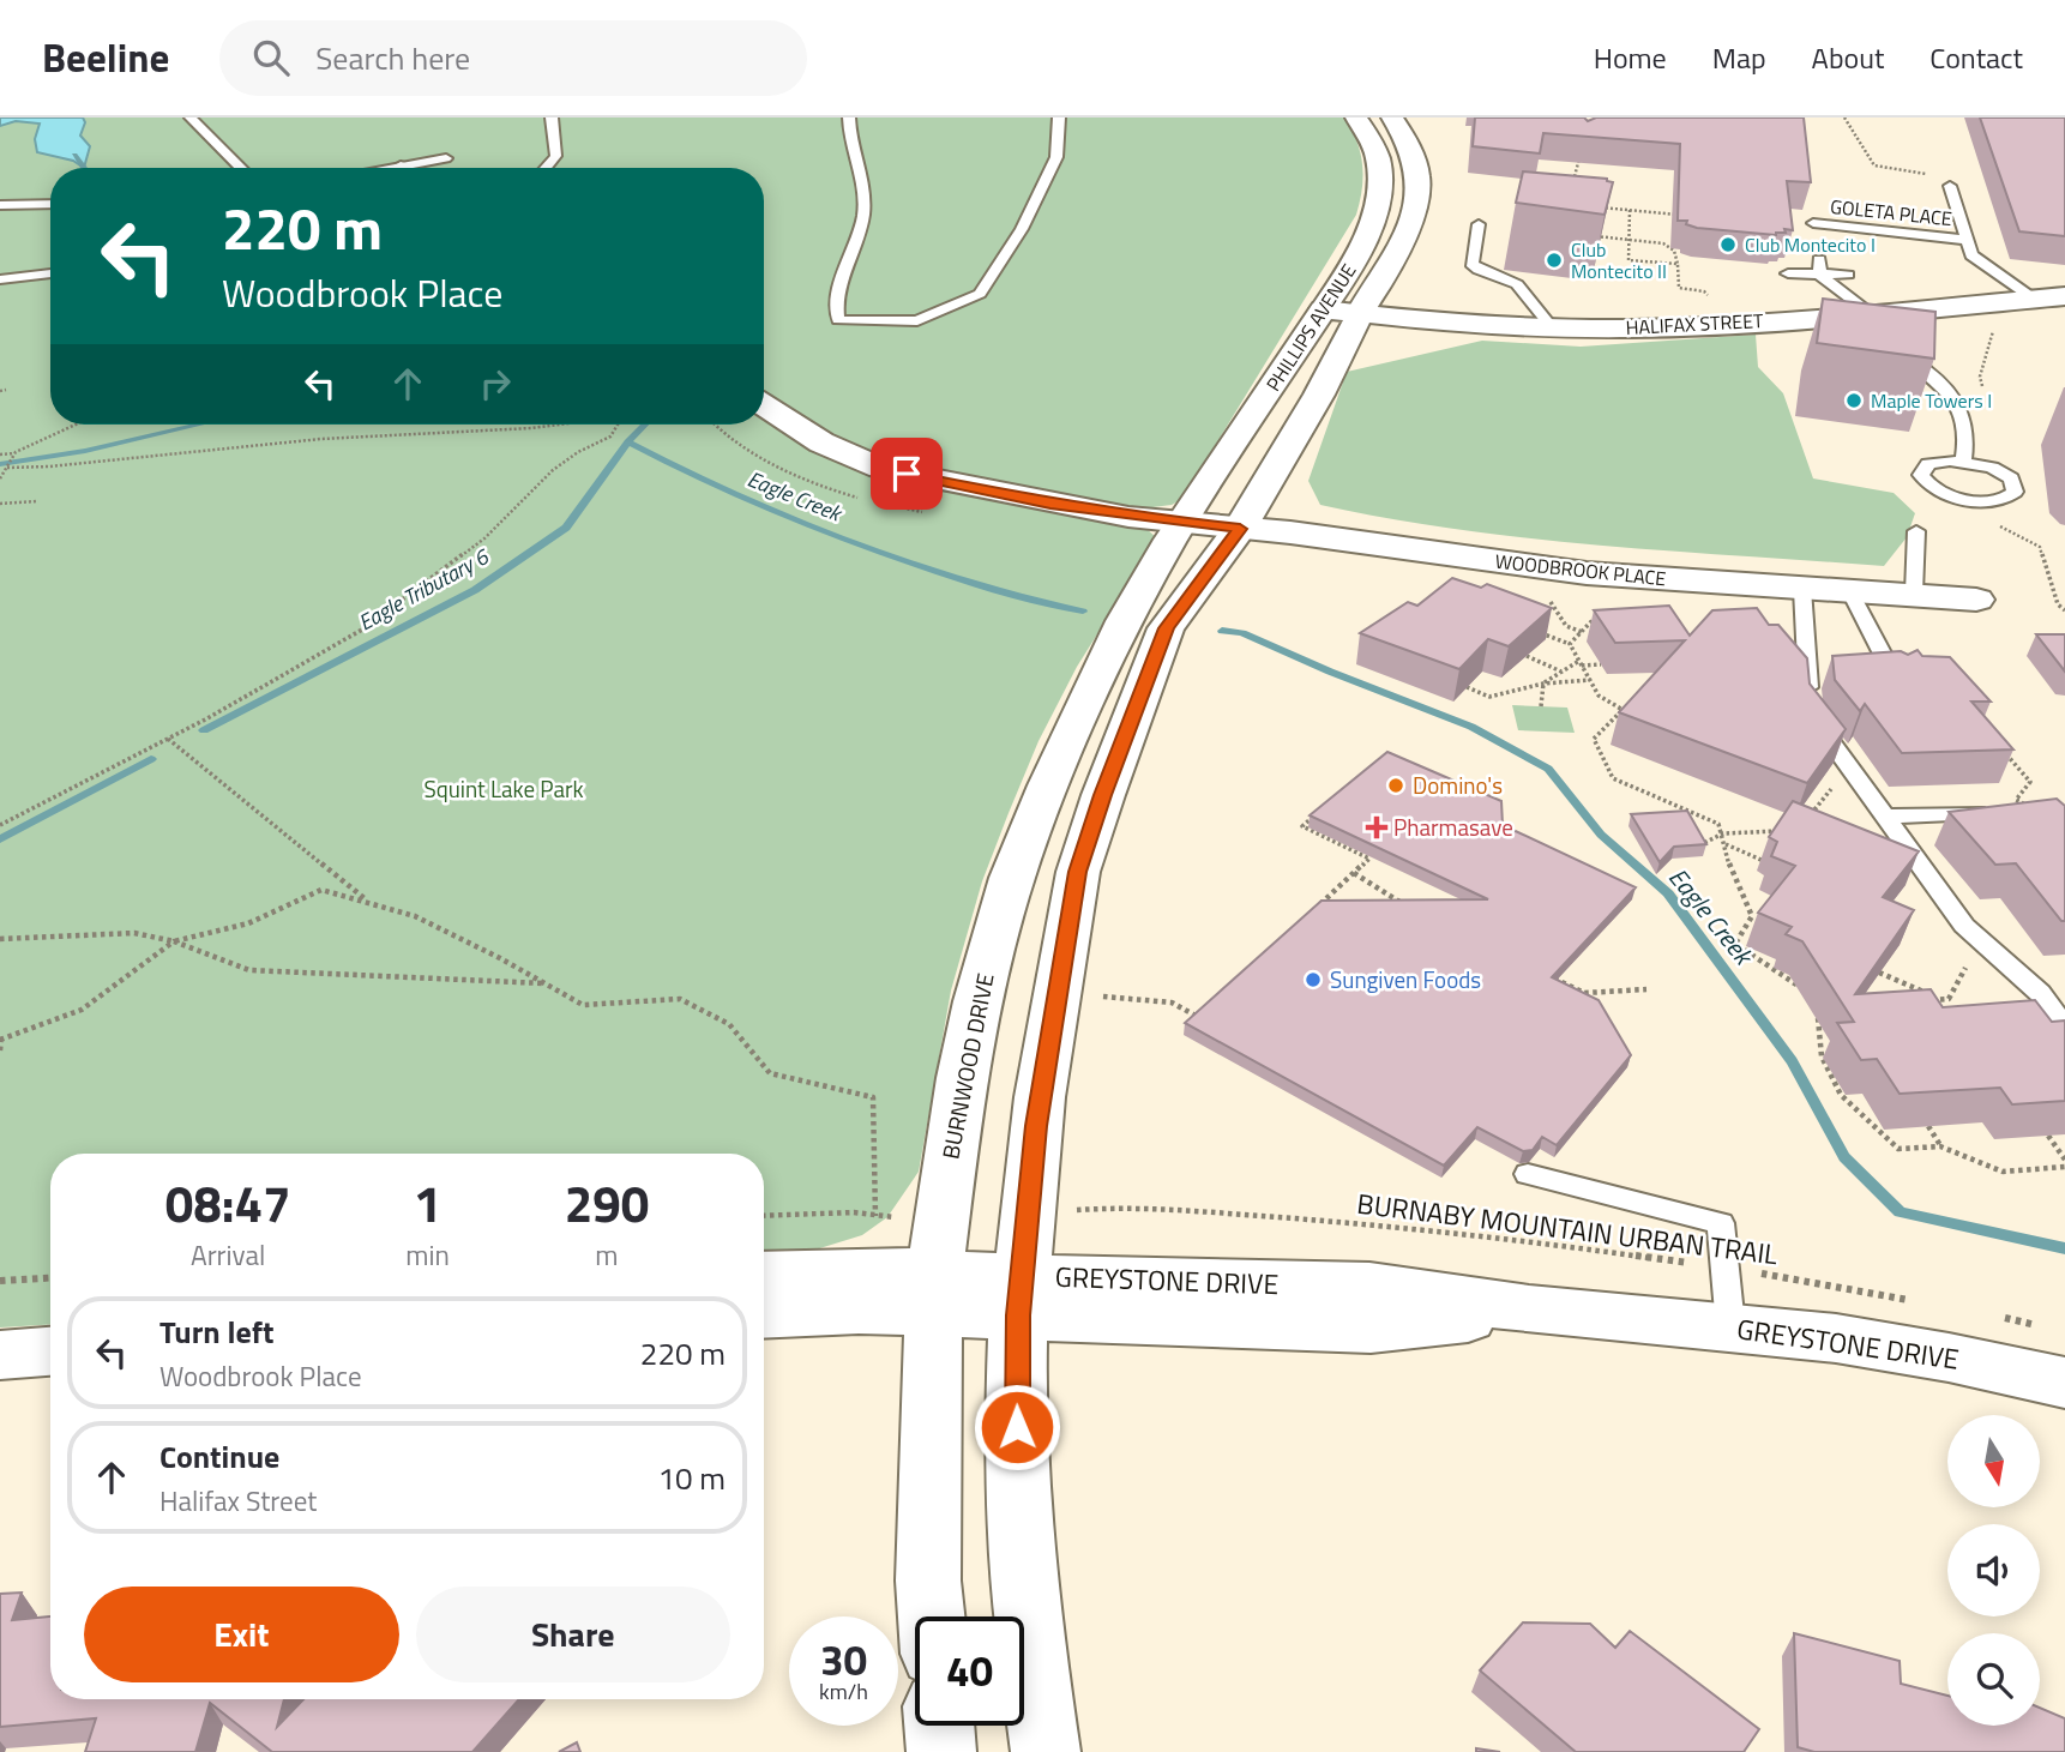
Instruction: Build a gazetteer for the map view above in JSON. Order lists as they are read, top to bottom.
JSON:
{
  "streets": {
    "street": [
      "HALIFAX STREET",
      "PHILLIPS AVENUE",
      "WOODBROOK PLACE",
      "BURNWOOD DRIVE",
      "GREYSTONE DRIVE"
    ],
    "lane": ["GOLETA PLACE"],
    "path": ["BURNABY MOUNTAIN URBAN TRAIL"]
  },
  "crossings": [
    ["HALIFAX STREET", "PHILLIPS AVENUE"],
    ["PHILLIPS AVENUE", "WOODBROOK PLACE"],
    ["PHILLIPS AVENUE", "BURNWOOD DRIVE"],
    ["WOODBROOK PLACE", "BURNWOOD DRIVE"],
    ["BURNWOOD DRIVE", "GREYSTONE DRIVE"]
  ],
  "water": ["Eagle Creek", "Eagle Tributary 6"],
  "parks": ["Squint Lake Park"],
  "places": {
    "other": [
      "Club Montecito I",
      "Club Montecito II",
      "Maple Towers I",
      "Domino's",
      "Sungiven Foods"
    ],
    "health": ["Pharmasave"]
  },
  "north": "bottom",
  "page": {
    "header": "Beeline",
    "search": "Search here",
    "nav": [
      "Home",
      "Map",
      "About",
      "Contact"
    ],
    "turn": ["220 m", "Woodbrook Place"],
    "eta": [
      "08:47",
      "Arrival",
      "1",
      "min",
      "290",
      "m"
    ],
    "list": [
      {
        "name": "Turn left",
        "note": "Woodbrook Place",
        "value": "220 m"
      },
      {
        "name": "Continue",
        "note": "Halifax Street",
        "value": "10 m"
      }
    ],
    "buttons": ["Exit", "Share"],
    "speed": "30 km/h",
    "limit": "40"
  }
}
